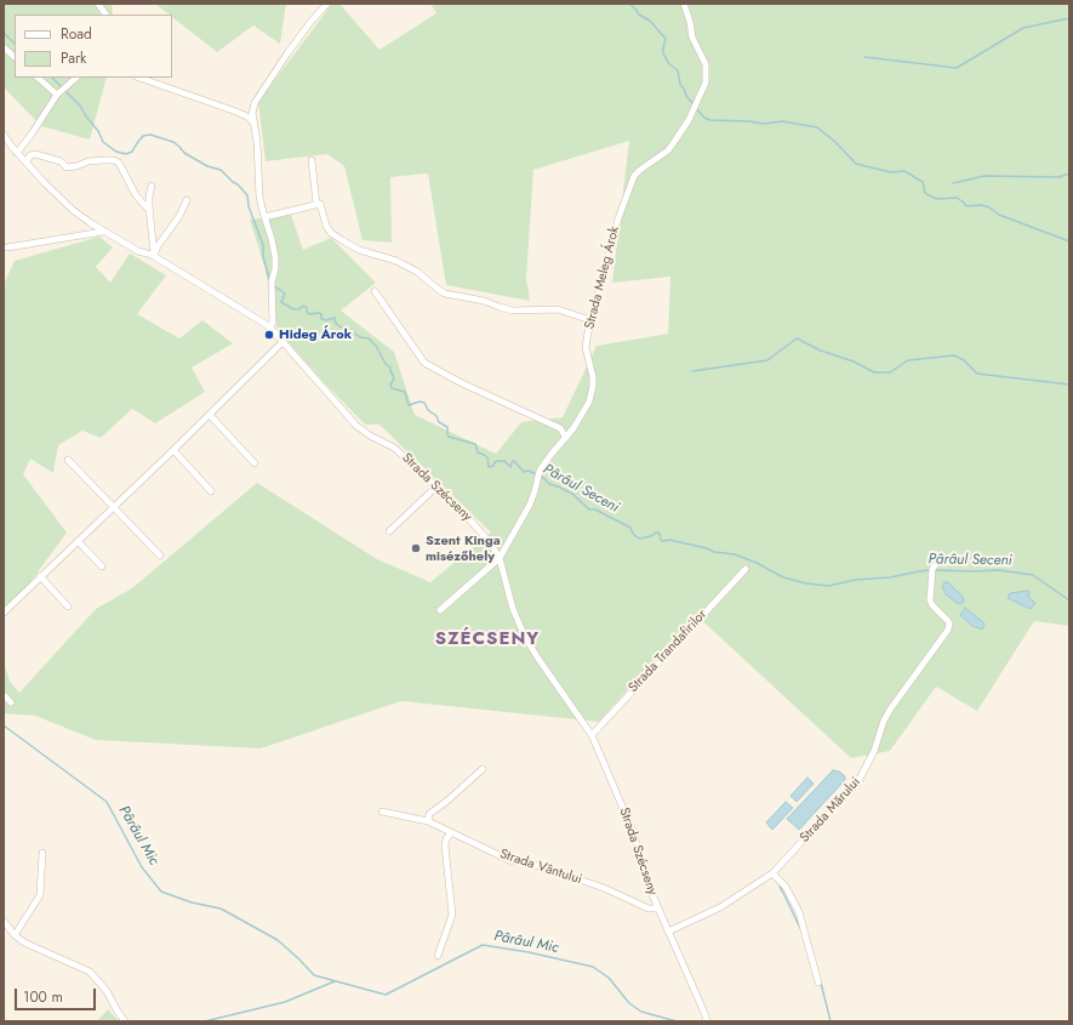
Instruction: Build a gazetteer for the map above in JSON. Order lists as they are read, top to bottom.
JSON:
{
  "streets": {
    "street": [
      "Strada Meleg Árok",
      "Strada Szécseny",
      "Strada Trandafirilor",
      "Strada Mărului",
      "Strada Vântului"
    ]
  },
  "crossings": [
    ["Strada Meleg Árok", "Strada Szécseny"],
    ["Strada Szécseny", "Strada Trandafirilor"],
    ["Strada Szécseny", "Strada Mărului"],
    ["Strada Szécseny", "Strada Vântului"]
  ],
  "districts": ["SZÉCSENY"],
  "water": ["Pârâul Seceni", "Pârâul Mic"],
  "places": ["Hideg Árok", "Szent Kinga misézőhely"],
  "legend": ["Road", "Park"],
  "scale_bar": "100 m"
}
